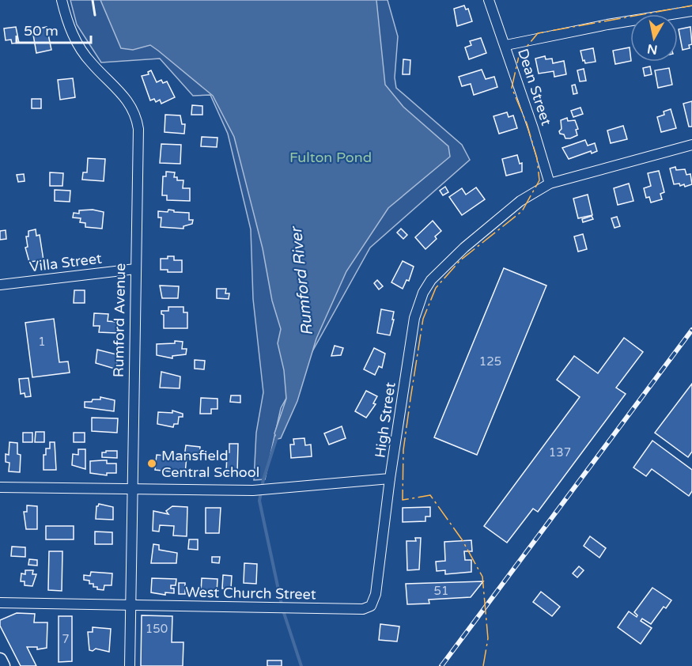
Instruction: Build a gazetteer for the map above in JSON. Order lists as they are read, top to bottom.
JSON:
{
  "streets": {
    "street": [
      "Dean Street",
      "Villa Street",
      "Rumford Avenue",
      "High Street",
      "West Church Street"
    ]
  },
  "crossings": [
    ["Dean Street", "High Street"],
    ["Villa Street", "Rumford Avenue"],
    ["Rumford Avenue", "High Street"],
    ["Rumford Avenue", "West Church Street"],
    ["High Street", "West Church Street"]
  ],
  "water": ["Rumford River"],
  "parks": ["Fulton Pond"],
  "places": ["Mansfield Central School"],
  "house_numbers": [
    "1",
    "125",
    "137",
    "51",
    "150",
    "7"
  ],
  "scale_bar": "50 m",
  "north": "bottom"
}
